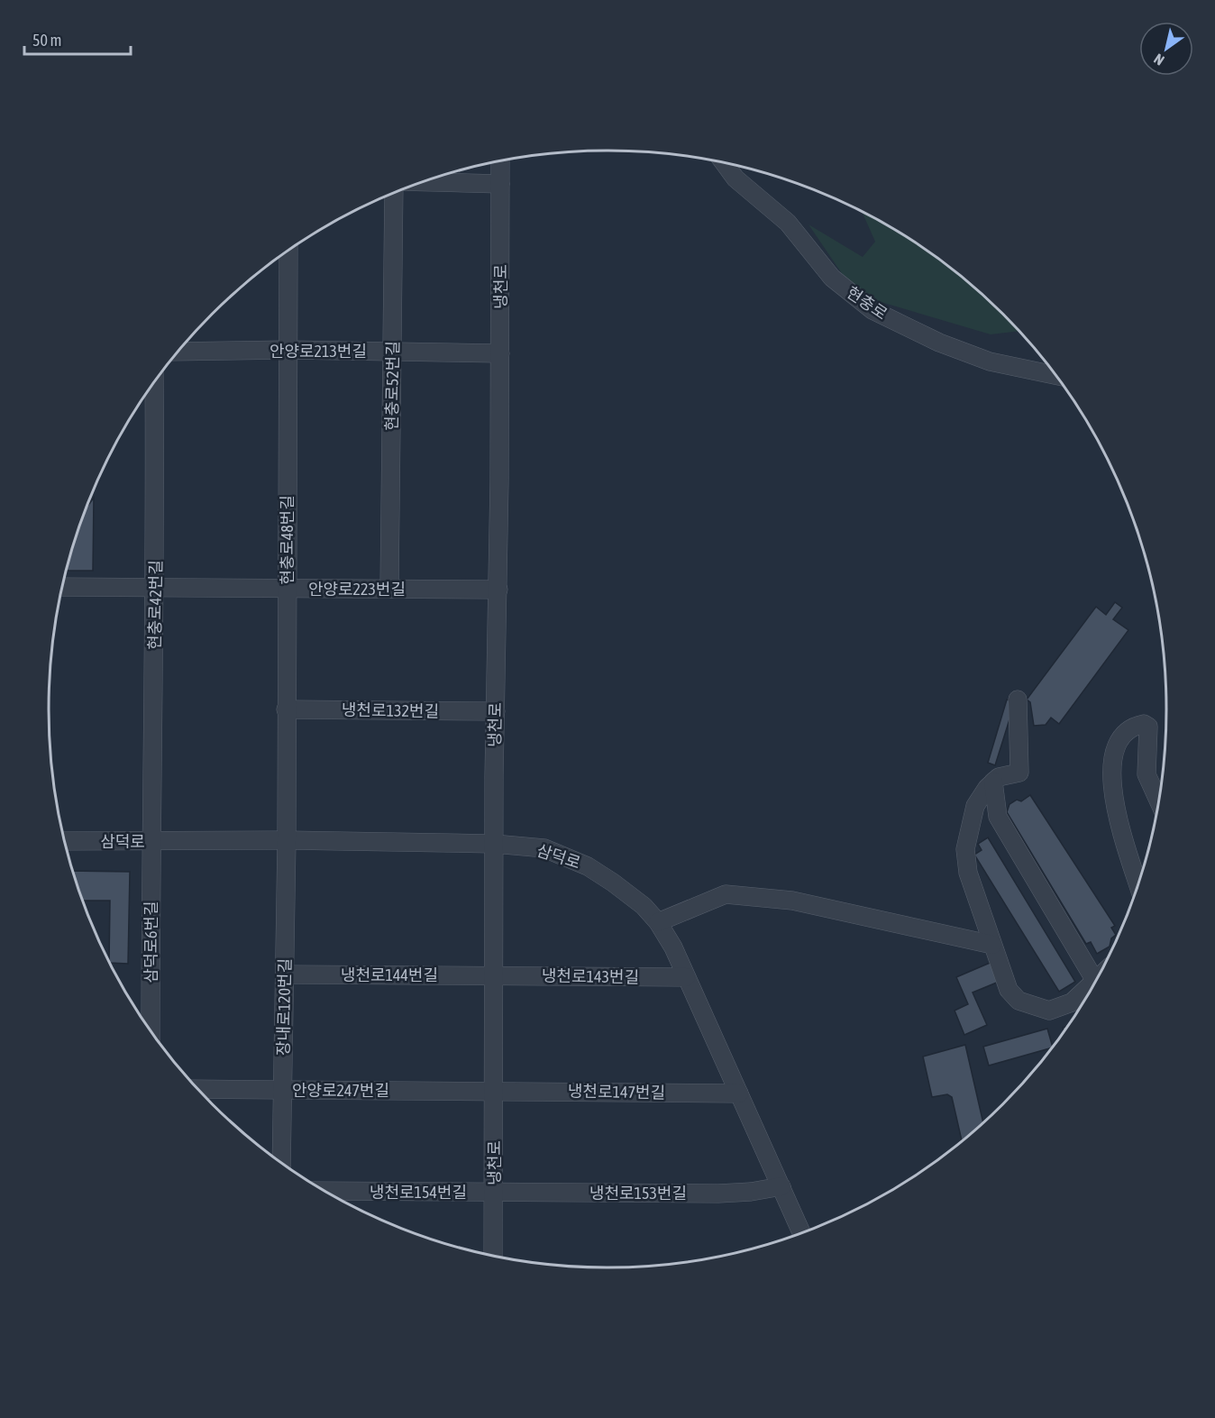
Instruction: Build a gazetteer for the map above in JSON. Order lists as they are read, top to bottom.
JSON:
{
  "streets": {
    "street": [
      "냉천로",
      "현충로",
      "안양로213번길",
      "현충로52번길",
      "현충로48번길",
      "안양로223번길",
      "현충로42번길",
      "냉천로132번길",
      "삼덕로",
      "삼덕로6번길",
      "냉천로144번길",
      "냉천로143번길",
      "장내로120번길",
      "안양로247번길",
      "냉천로147번길",
      "냉천로154번길",
      "냉천로153번길"
    ]
  },
  "crossings": [
    ["냉천로", "안양로213번길"],
    ["냉천로", "안양로223번길"],
    ["냉천로", "냉천로132번길"],
    ["냉천로", "삼덕로"],
    ["냉천로", "냉천로144번길"],
    ["냉천로", "냉천로143번길"],
    ["냉천로", "안양로247번길"],
    ["냉천로", "냉천로147번길"],
    ["냉천로", "냉천로154번길"],
    ["냉천로", "냉천로153번길"],
    ["안양로213번길", "현충로52번길"],
    ["안양로213번길", "현충로48번길"],
    ["현충로52번길", "안양로223번길"],
    ["현충로48번길", "안양로223번길"],
    ["현충로48번길", "냉천로132번길"],
    ["현충로48번길", "삼덕로"],
    ["현충로48번길", "장내로120번길"],
    ["안양로223번길", "현충로42번길"],
    ["현충로42번길", "삼덕로"],
    ["현충로42번길", "삼덕로6번길"],
    ["삼덕로", "삼덕로6번길"],
    ["삼덕로", "냉천로143번길"],
    ["삼덕로", "장내로120번길"],
    ["삼덕로", "냉천로147번길"],
    ["삼덕로", "냉천로153번길"],
    ["냉천로144번길", "냉천로143번길"],
    ["냉천로144번길", "장내로120번길"],
    ["장내로120번길", "안양로247번길"],
    ["안양로247번길", "냉천로147번길"],
    ["냉천로154번길", "냉천로153번길"]
  ],
  "scale_bar": "50 m",
  "north": "bottom left"
}
